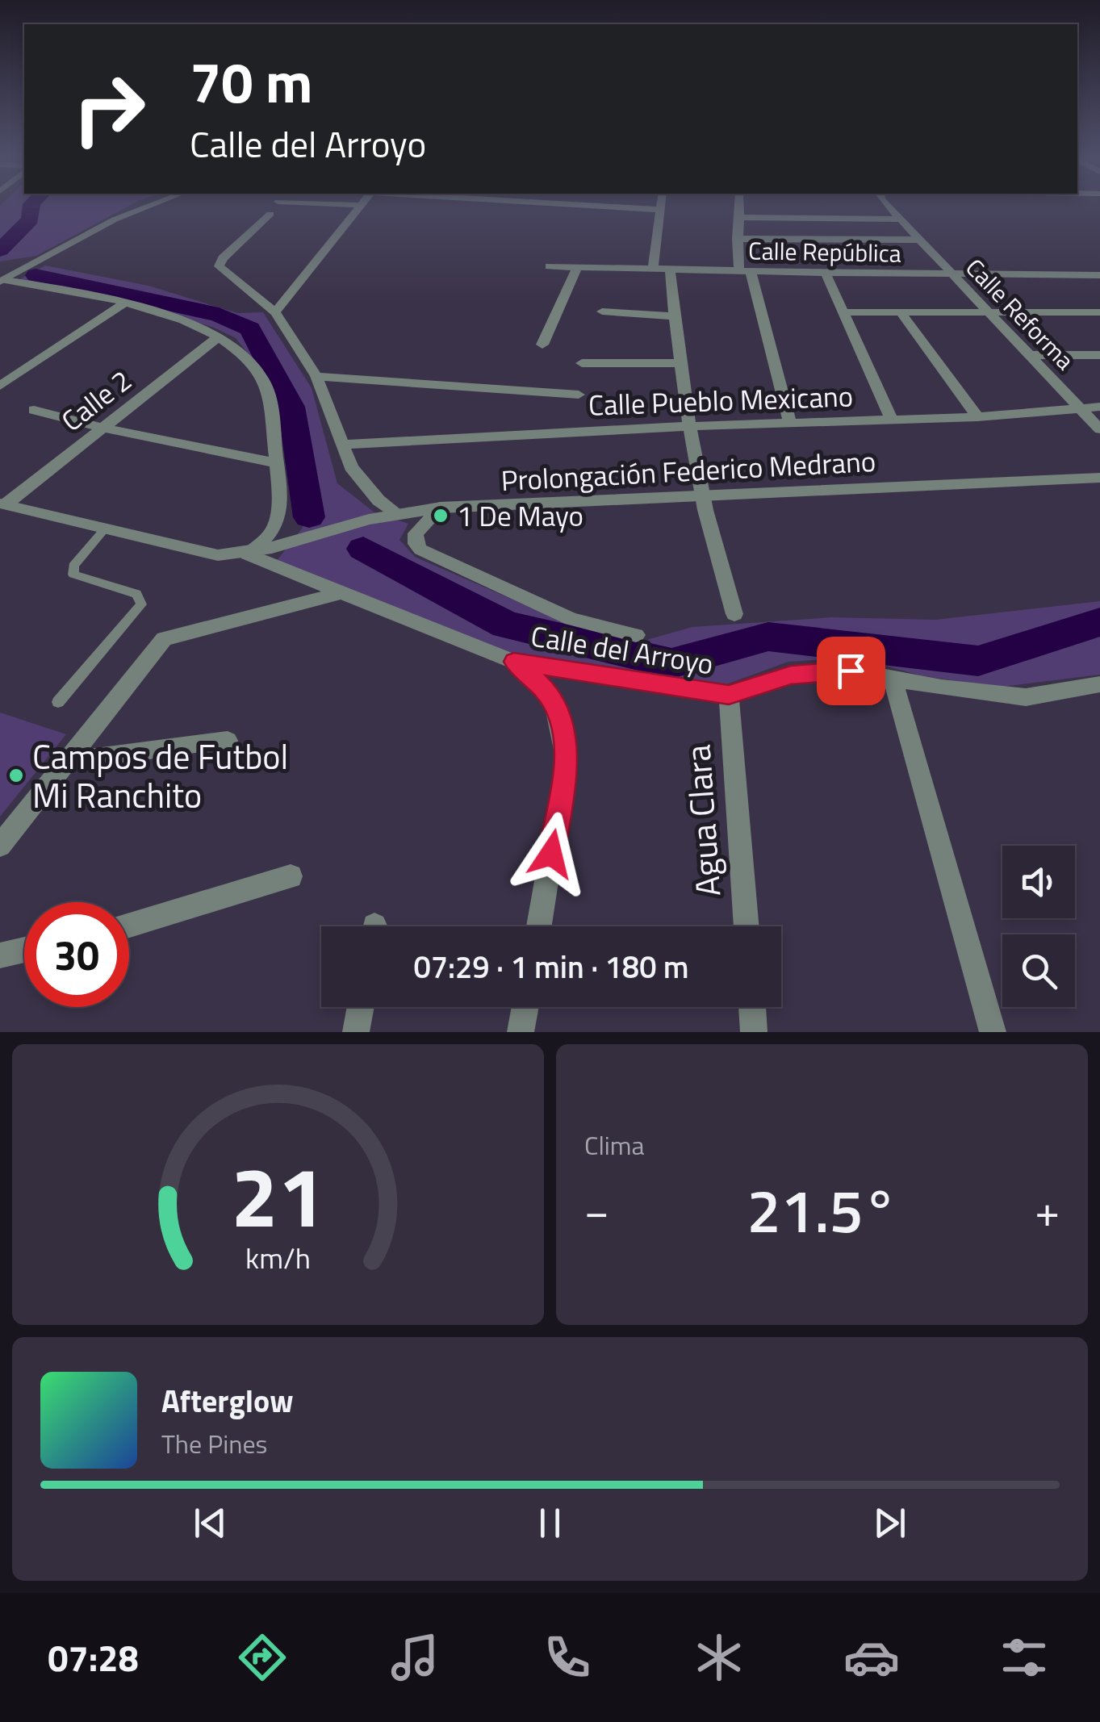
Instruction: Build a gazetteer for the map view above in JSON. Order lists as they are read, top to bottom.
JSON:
{
  "streets": {
    "street": [
      "Calle República",
      "Calle Reforma",
      "Calle 2",
      "Calle Pueblo Mexicano",
      "Prolongación Federico Medrano",
      "Calle del Arroyo",
      "Agua Clara"
    ]
  },
  "crossings": [
    ["Calle República", "Calle Reforma"],
    ["Calle Reforma", "Calle Pueblo Mexicano"],
    ["Calle 2", "Prolongación Federico Medrano"],
    ["Prolongación Federico Medrano", "Calle del Arroyo"],
    ["Calle del Arroyo", "Agua Clara"]
  ],
  "places": ["1 De Mayo", "Campos de Futbol Mi Ranchito"],
  "page": {
    "turn": ["70 m", "Calle del Arroyo"],
    "limit": "30",
    "trip": "07:29 · 1 min · 180 m",
    "tile": "Clima",
    "heat": ["−", "21.5°", "+"],
    "song": ["Afterglow", "The Pines"],
    "tabs": "07:28",
    "gauge": ["21", "km/h"]
  }
}
